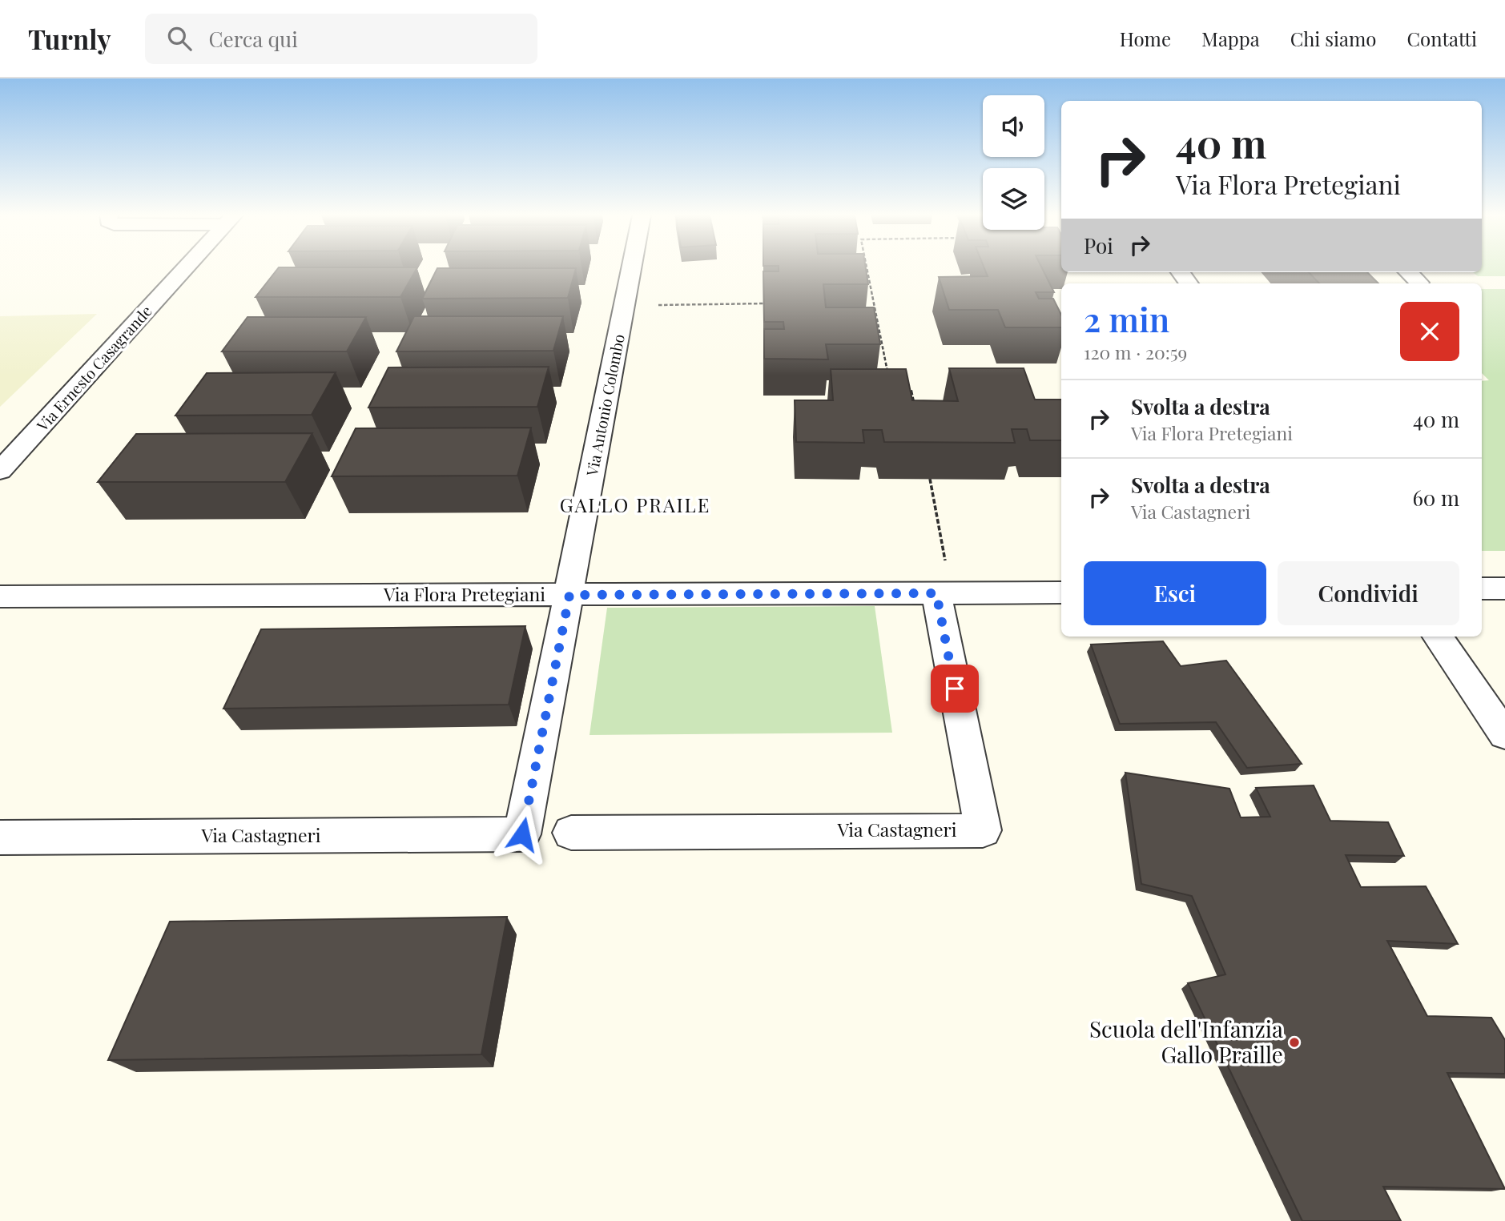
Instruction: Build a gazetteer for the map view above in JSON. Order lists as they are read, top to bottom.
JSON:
{
  "streets": {
    "street": [
      "Via Ernesto Casagrande",
      "Via Antonio Colombo",
      "Via Flora Pretegiani",
      "Via Castagneri"
    ]
  },
  "crossings": [
    ["Via Antonio Colombo", "Via Flora Pretegiani"],
    ["Via Antonio Colombo", "Via Castagneri"],
    ["Via Flora Pretegiani", "Via Castagneri"]
  ],
  "districts": ["GALLO PRAILE"],
  "places": ["Scuola dell'Infanzia Gallo Praille"],
  "page": {
    "header": "Turnly",
    "search": "Cerca qui",
    "nav": [
      "Home",
      "Mappa",
      "Chi siamo",
      "Contatti"
    ],
    "turn": ["40 m", "Via Flora Pretegiani"],
    "then": "Poi",
    "heading": ["2 min", "120 m · 20:59"],
    "list": [
      {
        "name": "Svolta a destra",
        "note": "Via Flora Pretegiani",
        "value": "40 m"
      },
      {
        "name": "Svolta a destra",
        "note": "Via Castagneri",
        "value": "60 m"
      }
    ],
    "buttons": ["Esci", "Condividi"]
  }
}
